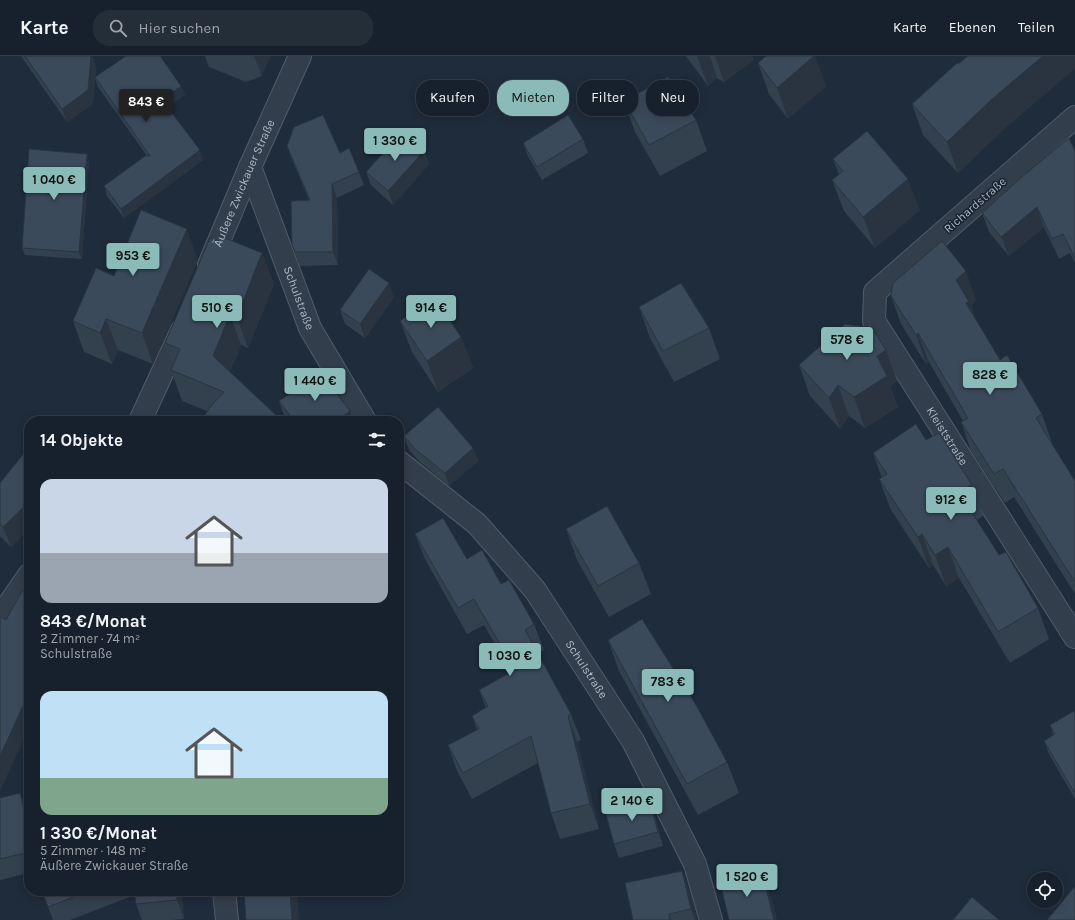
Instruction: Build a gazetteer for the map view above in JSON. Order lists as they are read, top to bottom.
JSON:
{
  "streets": {
    "street": [
      "Äußere Zwickauer Straße",
      "Richardstraße",
      "Schulstraße",
      "Kleiststraße"
    ]
  },
  "crossings": [
    ["Äußere Zwickauer Straße", "Schulstraße"],
    ["Richardstraße", "Kleiststraße"]
  ],
  "page": {
    "header": "Karte",
    "search": "Hier suchen",
    "nav": ["Karte", "Ebenen", "Teilen"],
    "chip": [
      "Kaufen",
      "Mieten",
      "Filter",
      "Neu"
    ],
    "price": [
      "843 €",
      "1 330 €",
      "1 040 €",
      "953 €",
      "510 €",
      "914 €",
      "578 €",
      "828 €",
      "1 440 €",
      "912 €",
      "1 030 €",
      "783 €",
      "2 140 €",
      "1 520 €"
    ],
    "heading": "14 Objekte",
    "list": [
      {
        "name": "843 €/Monat",
        "note": "2 Zimmer · 74 m² · Schulstraße"
      },
      {
        "name": "1 330 €/Monat",
        "note": "5 Zimmer · 148 m² · Äußere Zwickauer Straße"
      }
    ]
  }
}
